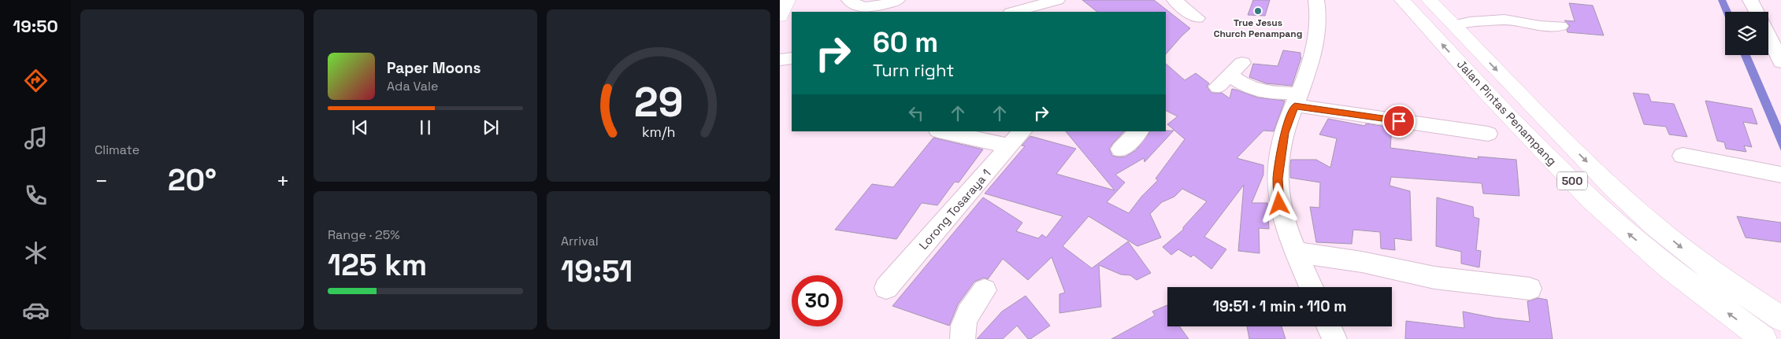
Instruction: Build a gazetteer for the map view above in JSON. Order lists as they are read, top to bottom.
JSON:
{
  "streets": {
    "main road": ["Jalan Pintas Penampang", "500"],
    "street": ["Lorong Tosaraya 1"]
  },
  "places": ["True Jesus Church Penampang"],
  "page": {
    "tabs": "19:50",
    "tile": [
      "Climate",
      ["Range · 25%", "125 km"],
      ["Arrival", "19:51"]
    ],
    "turn": ["60 m", "Turn right"],
    "song": ["Paper Moons", "Ada Vale"],
    "heat": ["−", "20°", "+"],
    "limit": "30",
    "trip": "19:51 · 1 min · 110 m",
    "gauge": ["29", "km/h"]
  }
}
